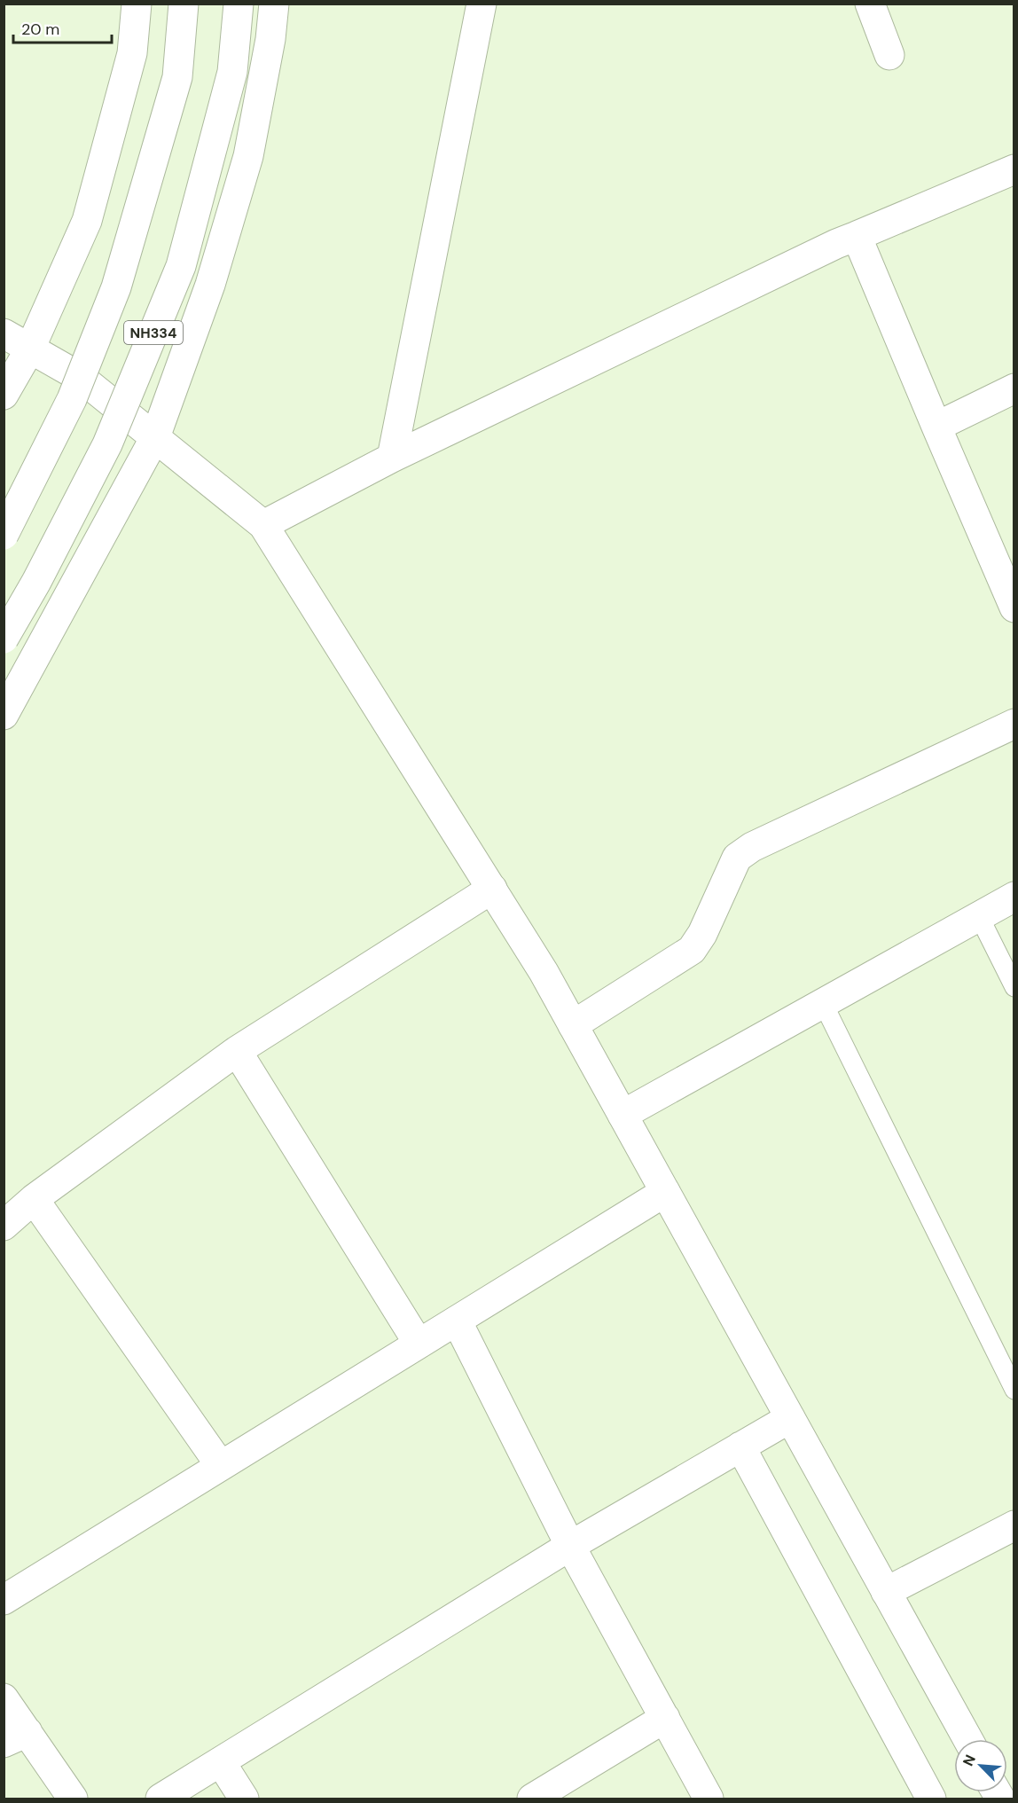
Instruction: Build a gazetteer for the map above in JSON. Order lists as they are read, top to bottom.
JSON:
{
  "streets": {
    "main road": ["NH334"]
  },
  "scale_bar": "20 m",
  "north": "top left"
}
